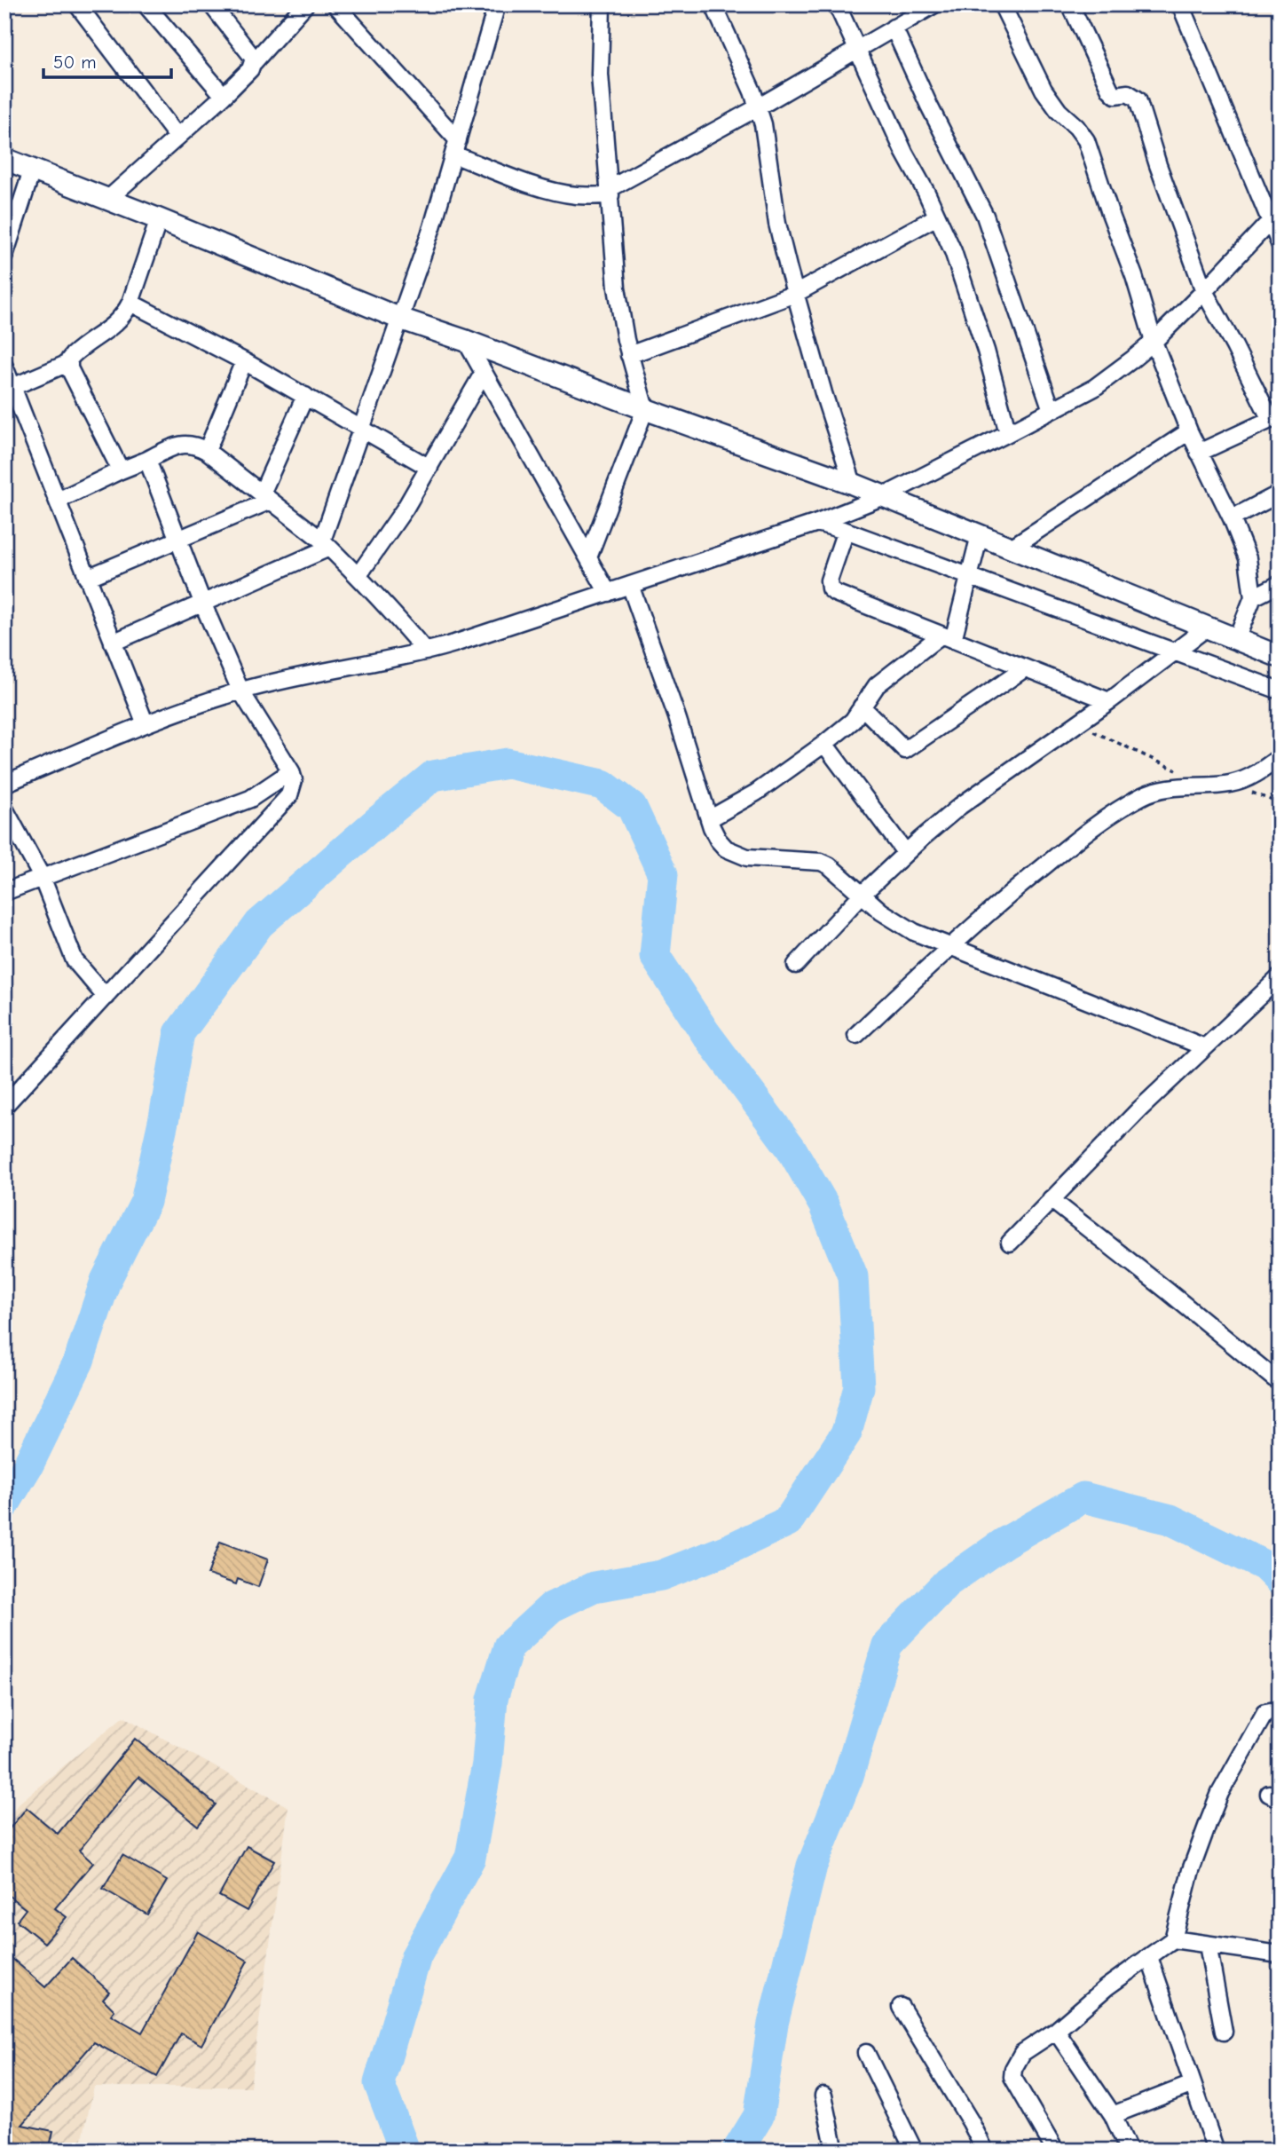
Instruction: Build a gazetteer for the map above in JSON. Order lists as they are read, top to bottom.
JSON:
{
  "scale_bar": "50 m"
}
